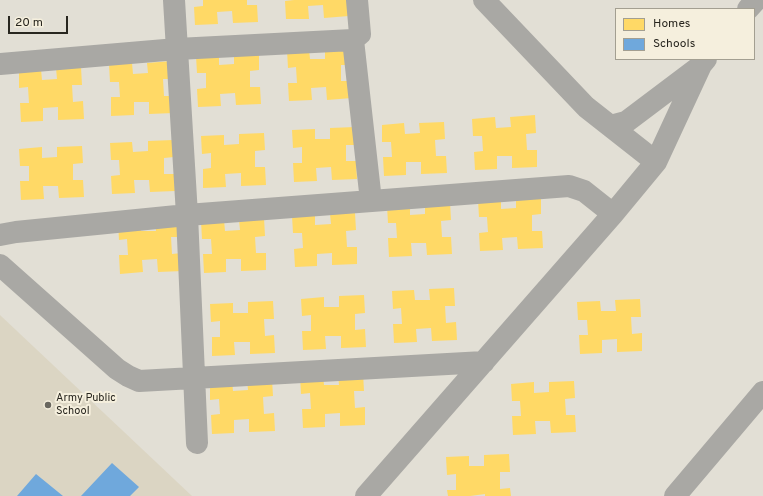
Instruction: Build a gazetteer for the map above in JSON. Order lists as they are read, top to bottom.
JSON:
{
  "places": ["Army Public School"],
  "legend": ["Homes", "Schools"],
  "scale_bar": "20 m"
}
